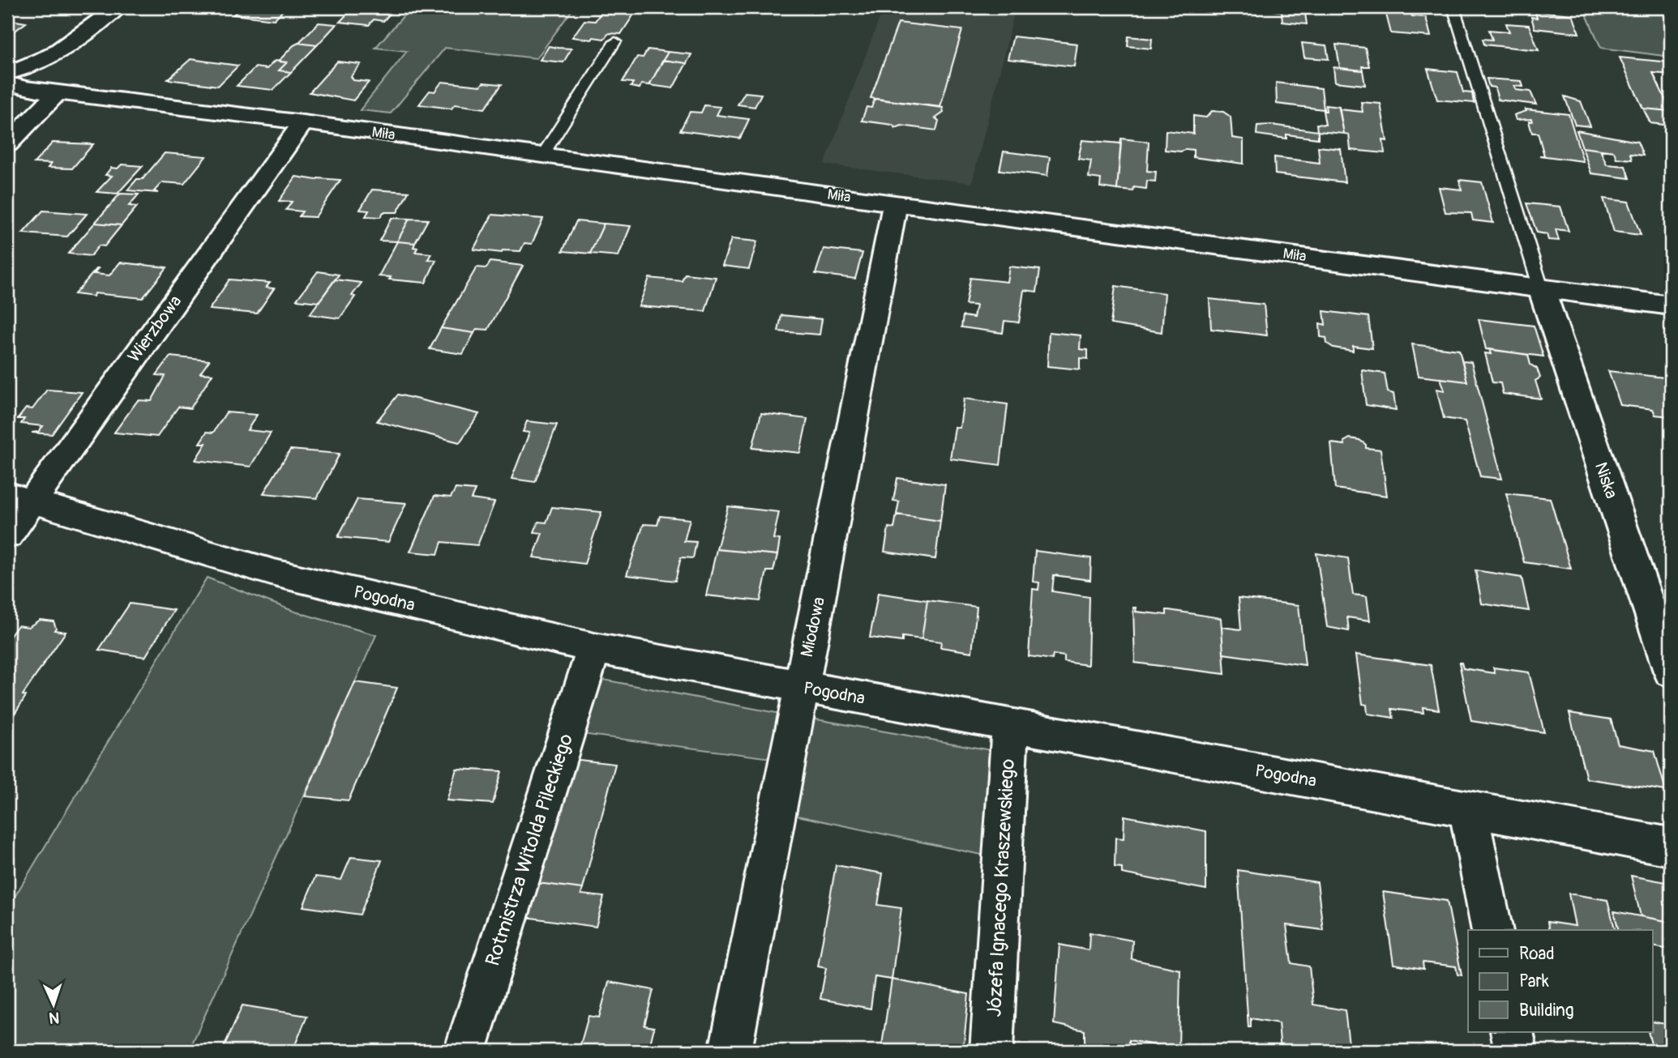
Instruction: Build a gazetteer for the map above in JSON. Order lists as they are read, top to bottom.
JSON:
{
  "streets": {
    "street": [
      "Miła",
      "Wierzbowa",
      "Niska",
      "Pogodna",
      "Miodowa",
      "Rotmistrza Witolda Pileckiego",
      "Józefa Ignacego Kraszewskiego"
    ]
  },
  "crossings": [
    ["Miła", "Wierzbowa"],
    ["Miła", "Niska"],
    ["Miła", "Miodowa"],
    ["Wierzbowa", "Pogodna"],
    ["Pogodna", "Miodowa"],
    ["Pogodna", "Rotmistrza Witolda Pileckiego"],
    ["Pogodna", "Józefa Ignacego Kraszewskiego"]
  ],
  "legend": ["Road", "Park", "Building"],
  "north": "bottom"
}
